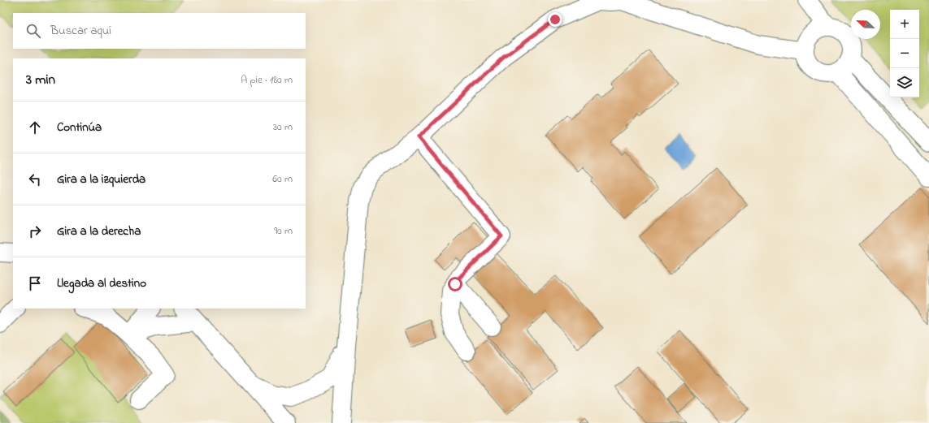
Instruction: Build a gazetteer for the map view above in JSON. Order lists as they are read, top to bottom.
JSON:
{
  "north": "top left",
  "page": {
    "map_buttons": ["+", "−"],
    "search": "Buscar aquí",
    "heading": ["3 min", "A pie · 180 m"],
    "list": [
      ["Continúa", "30 m"],
      ["Gira a la izquierda", "60 m"],
      ["Gira a la derecha", "90 m"],
      "Llegada al destino"
    ]
  }
}
